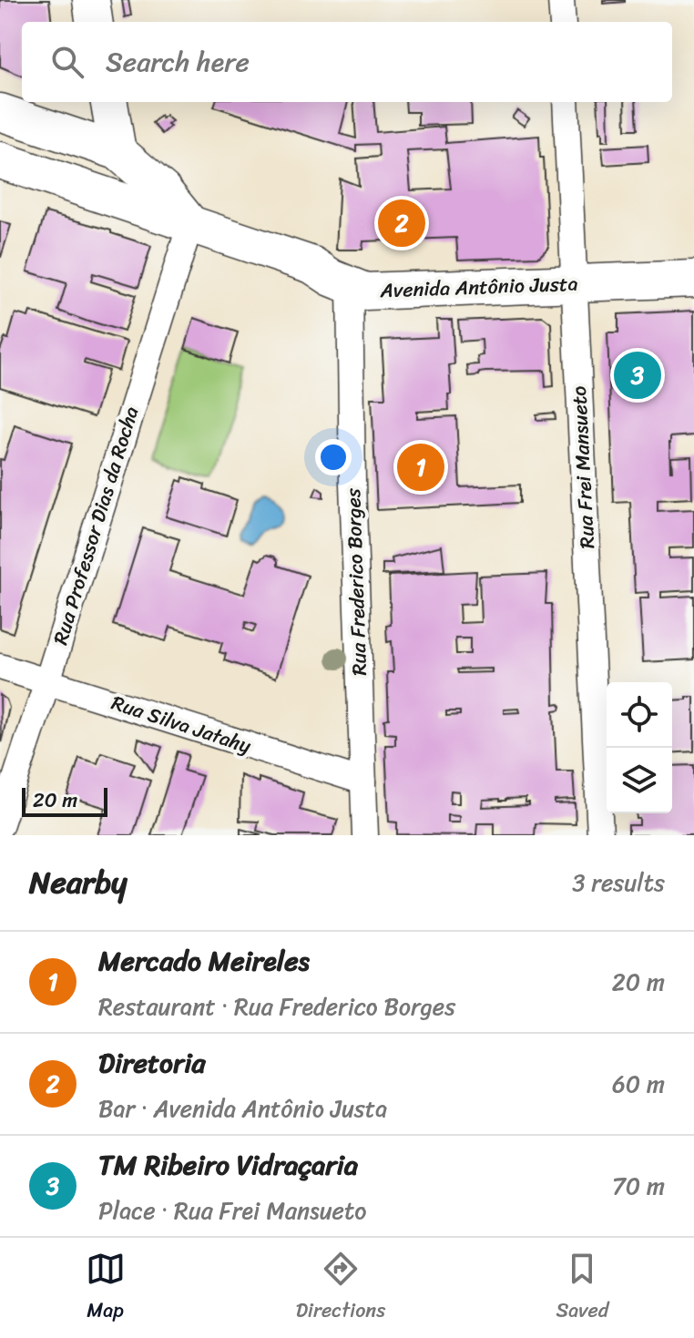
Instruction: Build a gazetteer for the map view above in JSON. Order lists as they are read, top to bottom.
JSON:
{
  "streets": {
    "street": [
      "Avenida Antônio Justa",
      "Rua Frei Mansueto",
      "Rua Professor Dias da Rocha",
      "Rua Frederico Borges",
      "Rua Silva Jatahy"
    ]
  },
  "crossings": [
    ["Avenida Antônio Justa", "Rua Frei Mansueto"],
    ["Avenida Antônio Justa", "Rua Professor Dias da Rocha"],
    ["Avenida Antônio Justa", "Rua Frederico Borges"],
    ["Rua Professor Dias da Rocha", "Rua Silva Jatahy"],
    ["Rua Frederico Borges", "Rua Silva Jatahy"]
  ],
  "scale_bar": "20 m",
  "page": {
    "search": "Search here",
    "pins": ["2", "3", "1"],
    "scale": "20 m",
    "heading": ["Nearby", "3 results"],
    "list": [
      {
        "mark": "1",
        "name": "Mercado Meireles",
        "note": "Restaurant · Rua Frederico Borges",
        "value": "20 m"
      },
      {
        "mark": "2",
        "name": "Diretoria",
        "note": "Bar · Avenida Antônio Justa",
        "value": "60 m"
      },
      {
        "mark": "3",
        "name": "TM Ribeiro Vidraçaria",
        "note": "Place · Rua Frei Mansueto",
        "value": "70 m"
      }
    ],
    "nav": ["Map", "Directions", "Saved"]
  }
}
